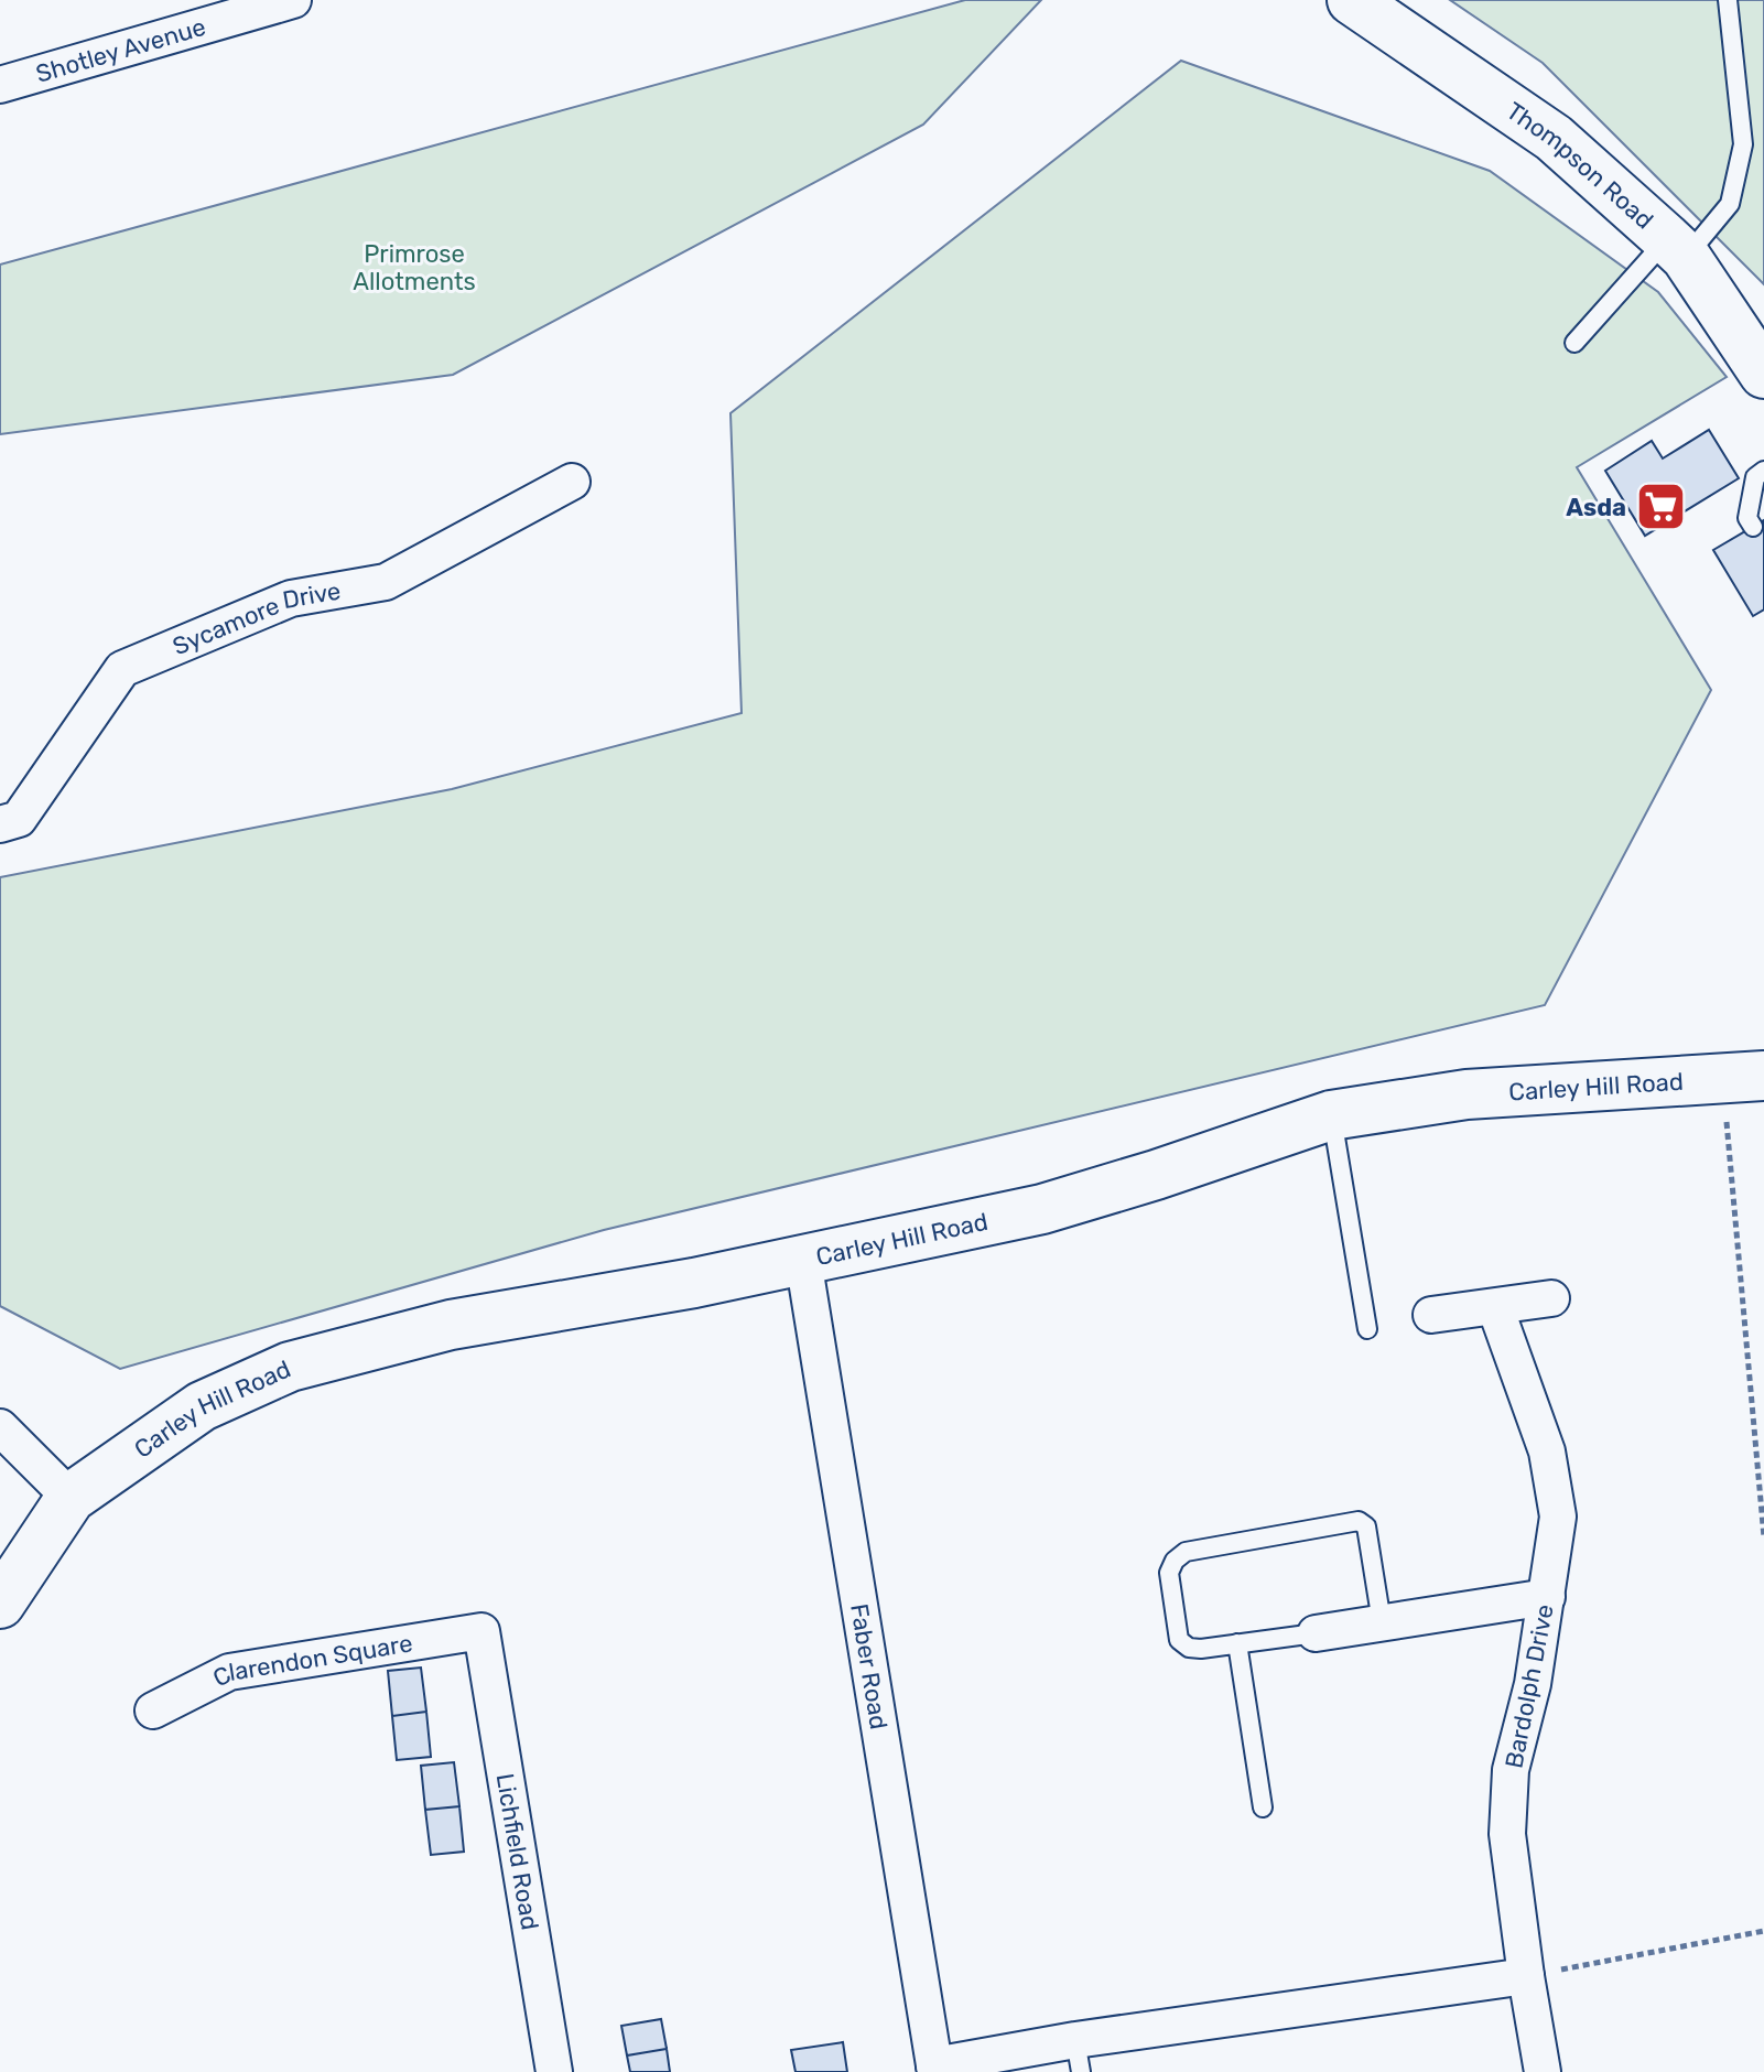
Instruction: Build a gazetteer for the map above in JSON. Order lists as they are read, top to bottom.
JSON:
{
  "streets": {
    "street": [
      "Shotley Avenue",
      "Thompson Road",
      "Sycamore Drive",
      "Carley Hill Road",
      "Clarendon Square",
      "Faber Road",
      "Bardolph Drive",
      "Lichfield Road"
    ]
  },
  "crossings": [
    ["Carley Hill Road", "Faber Road"],
    ["Clarendon Square", "Lichfield Road"]
  ],
  "parks": ["Primrose Allotments"],
  "places": {
    "supermarket": ["Asda"]
  }
}
